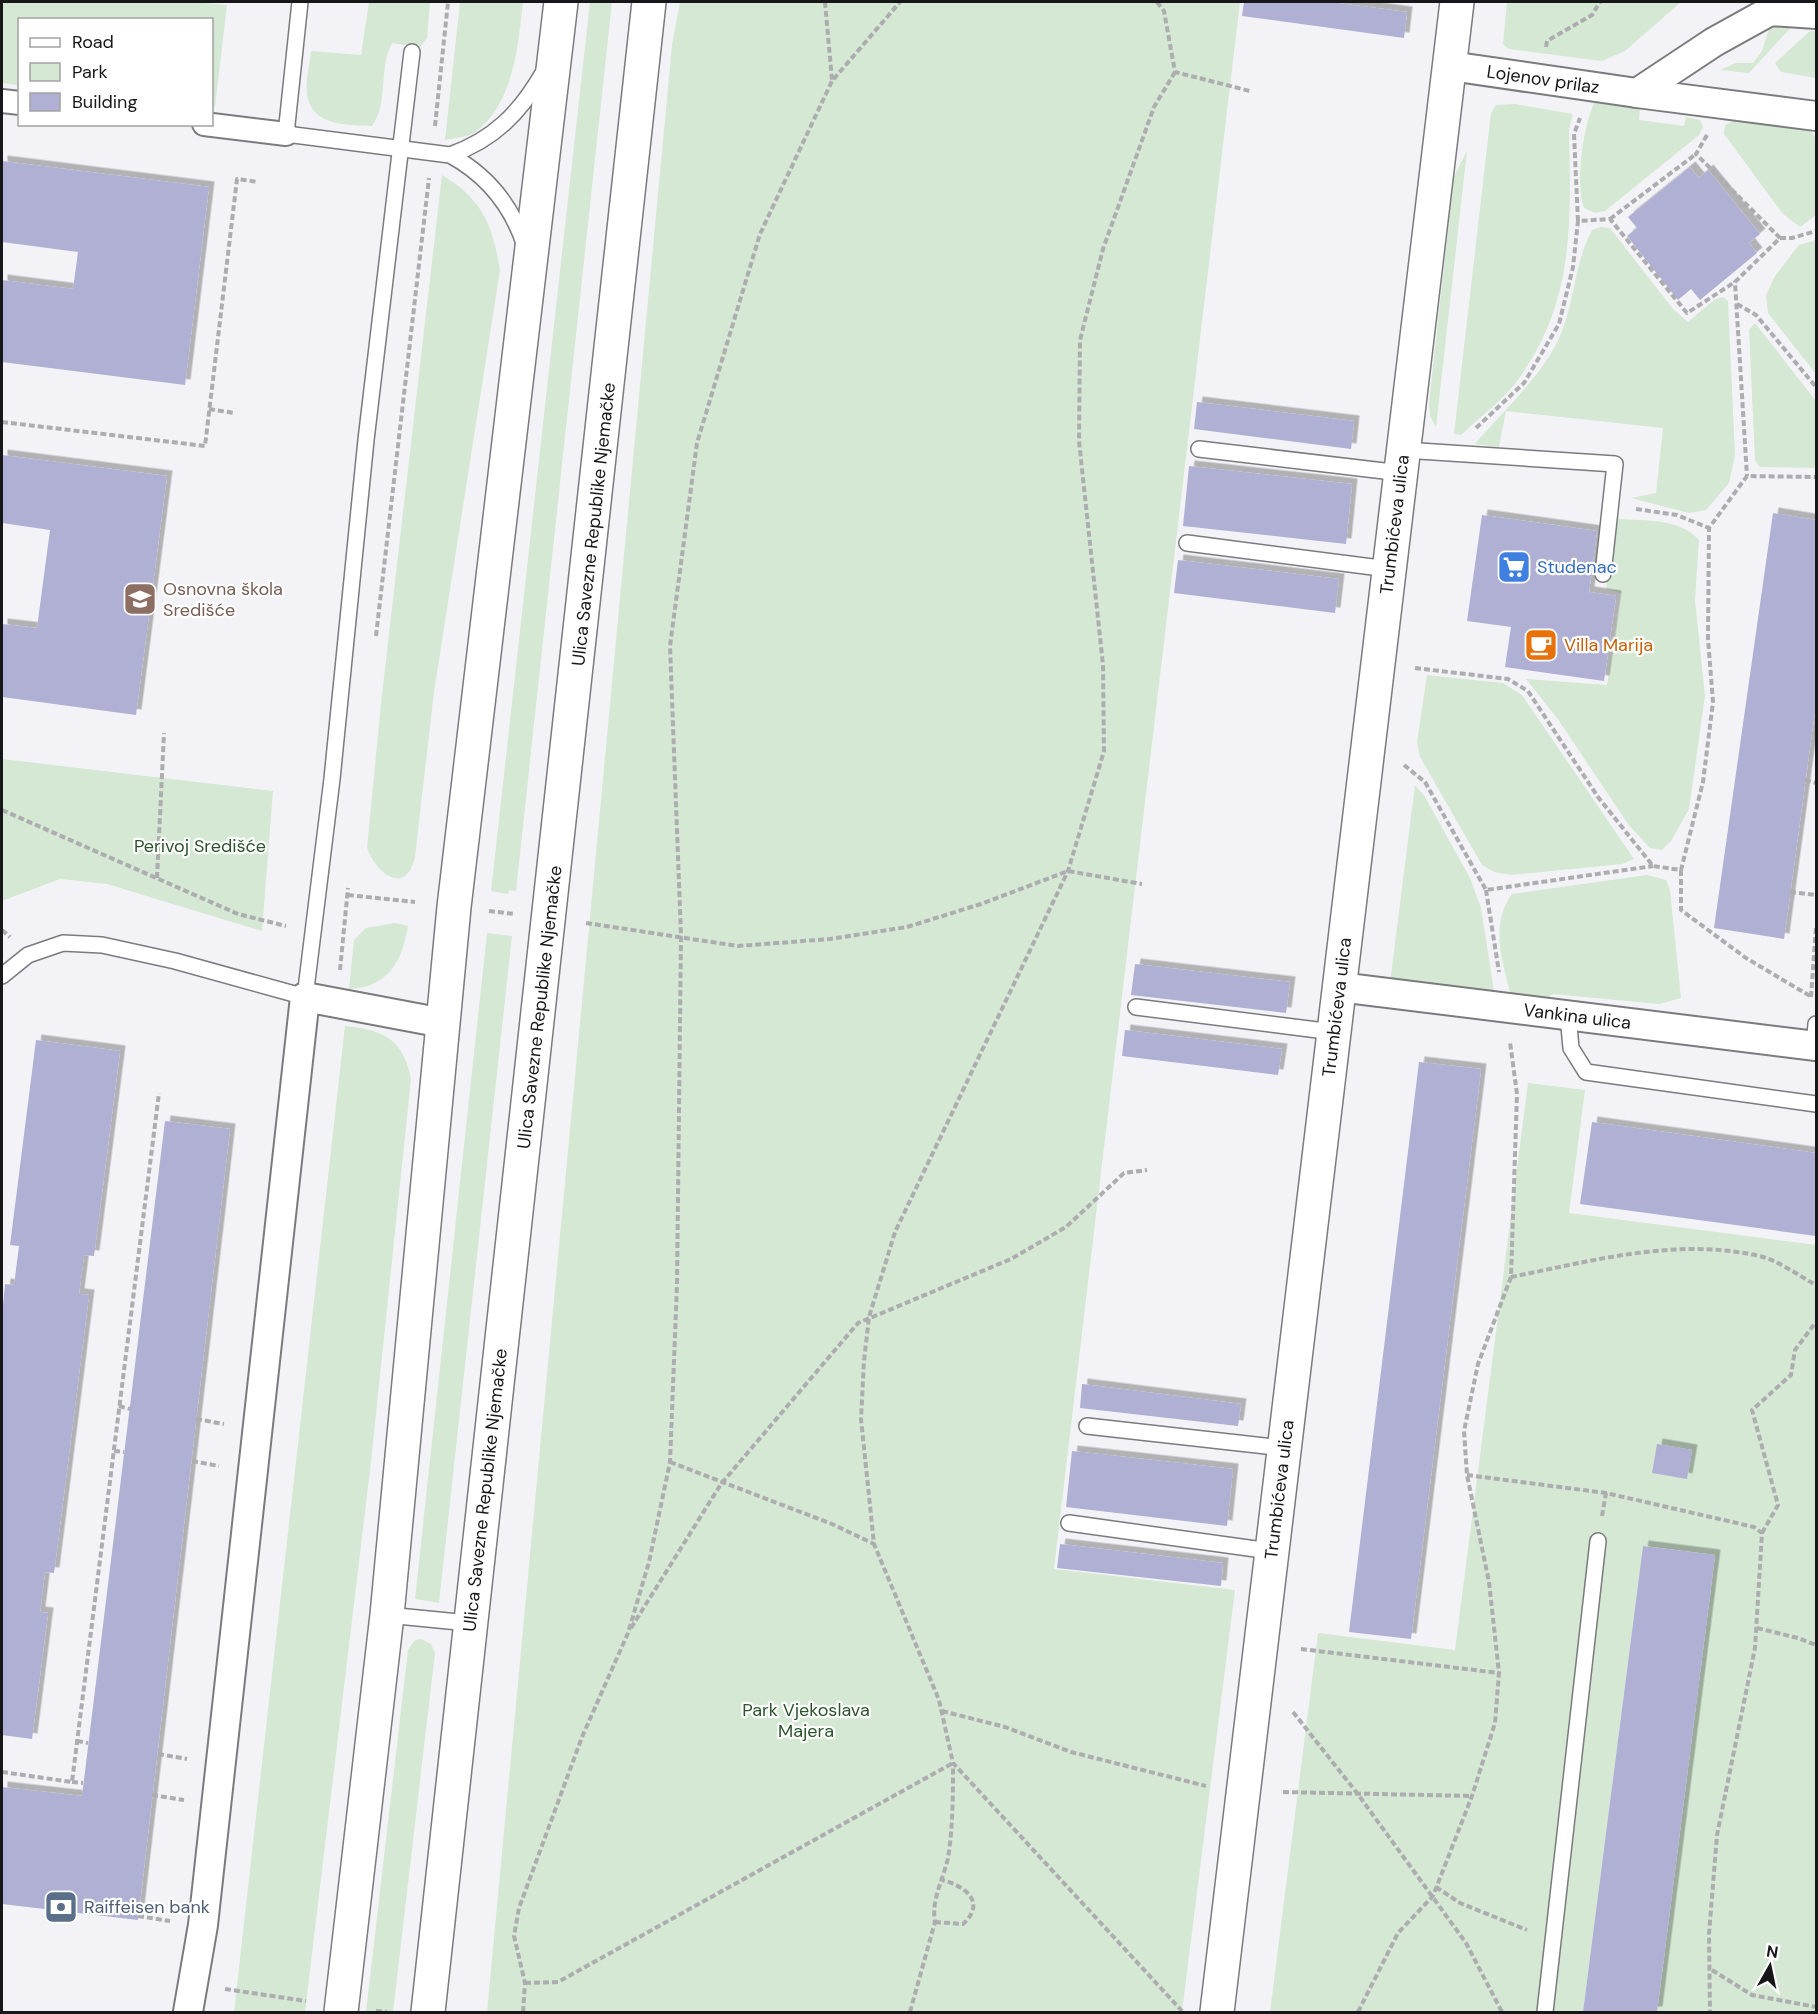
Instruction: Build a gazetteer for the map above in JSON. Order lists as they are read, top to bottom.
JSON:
{
  "streets": {
    "street": [
      "Lojenov prilaz",
      "Ulica Savezne Republike Njemačke",
      "Trumbićeva ulica",
      "Vankina ulica"
    ]
  },
  "crossings": [
    ["Lojenov prilaz", "Trumbićeva ulica"],
    ["Trumbićeva ulica", "Vankina ulica"]
  ],
  "parks": ["Perivoj Središće", "Park Vjekoslava Majera"],
  "places": {
    "supermarket": ["Studenac"],
    "school or university": ["Osnovna škola Središće"],
    "cafe": ["Villa Marija"],
    "bank": ["Raiffeisen bank"]
  },
  "legend": ["Road", "Park", "Building"],
  "north": "top"
}
